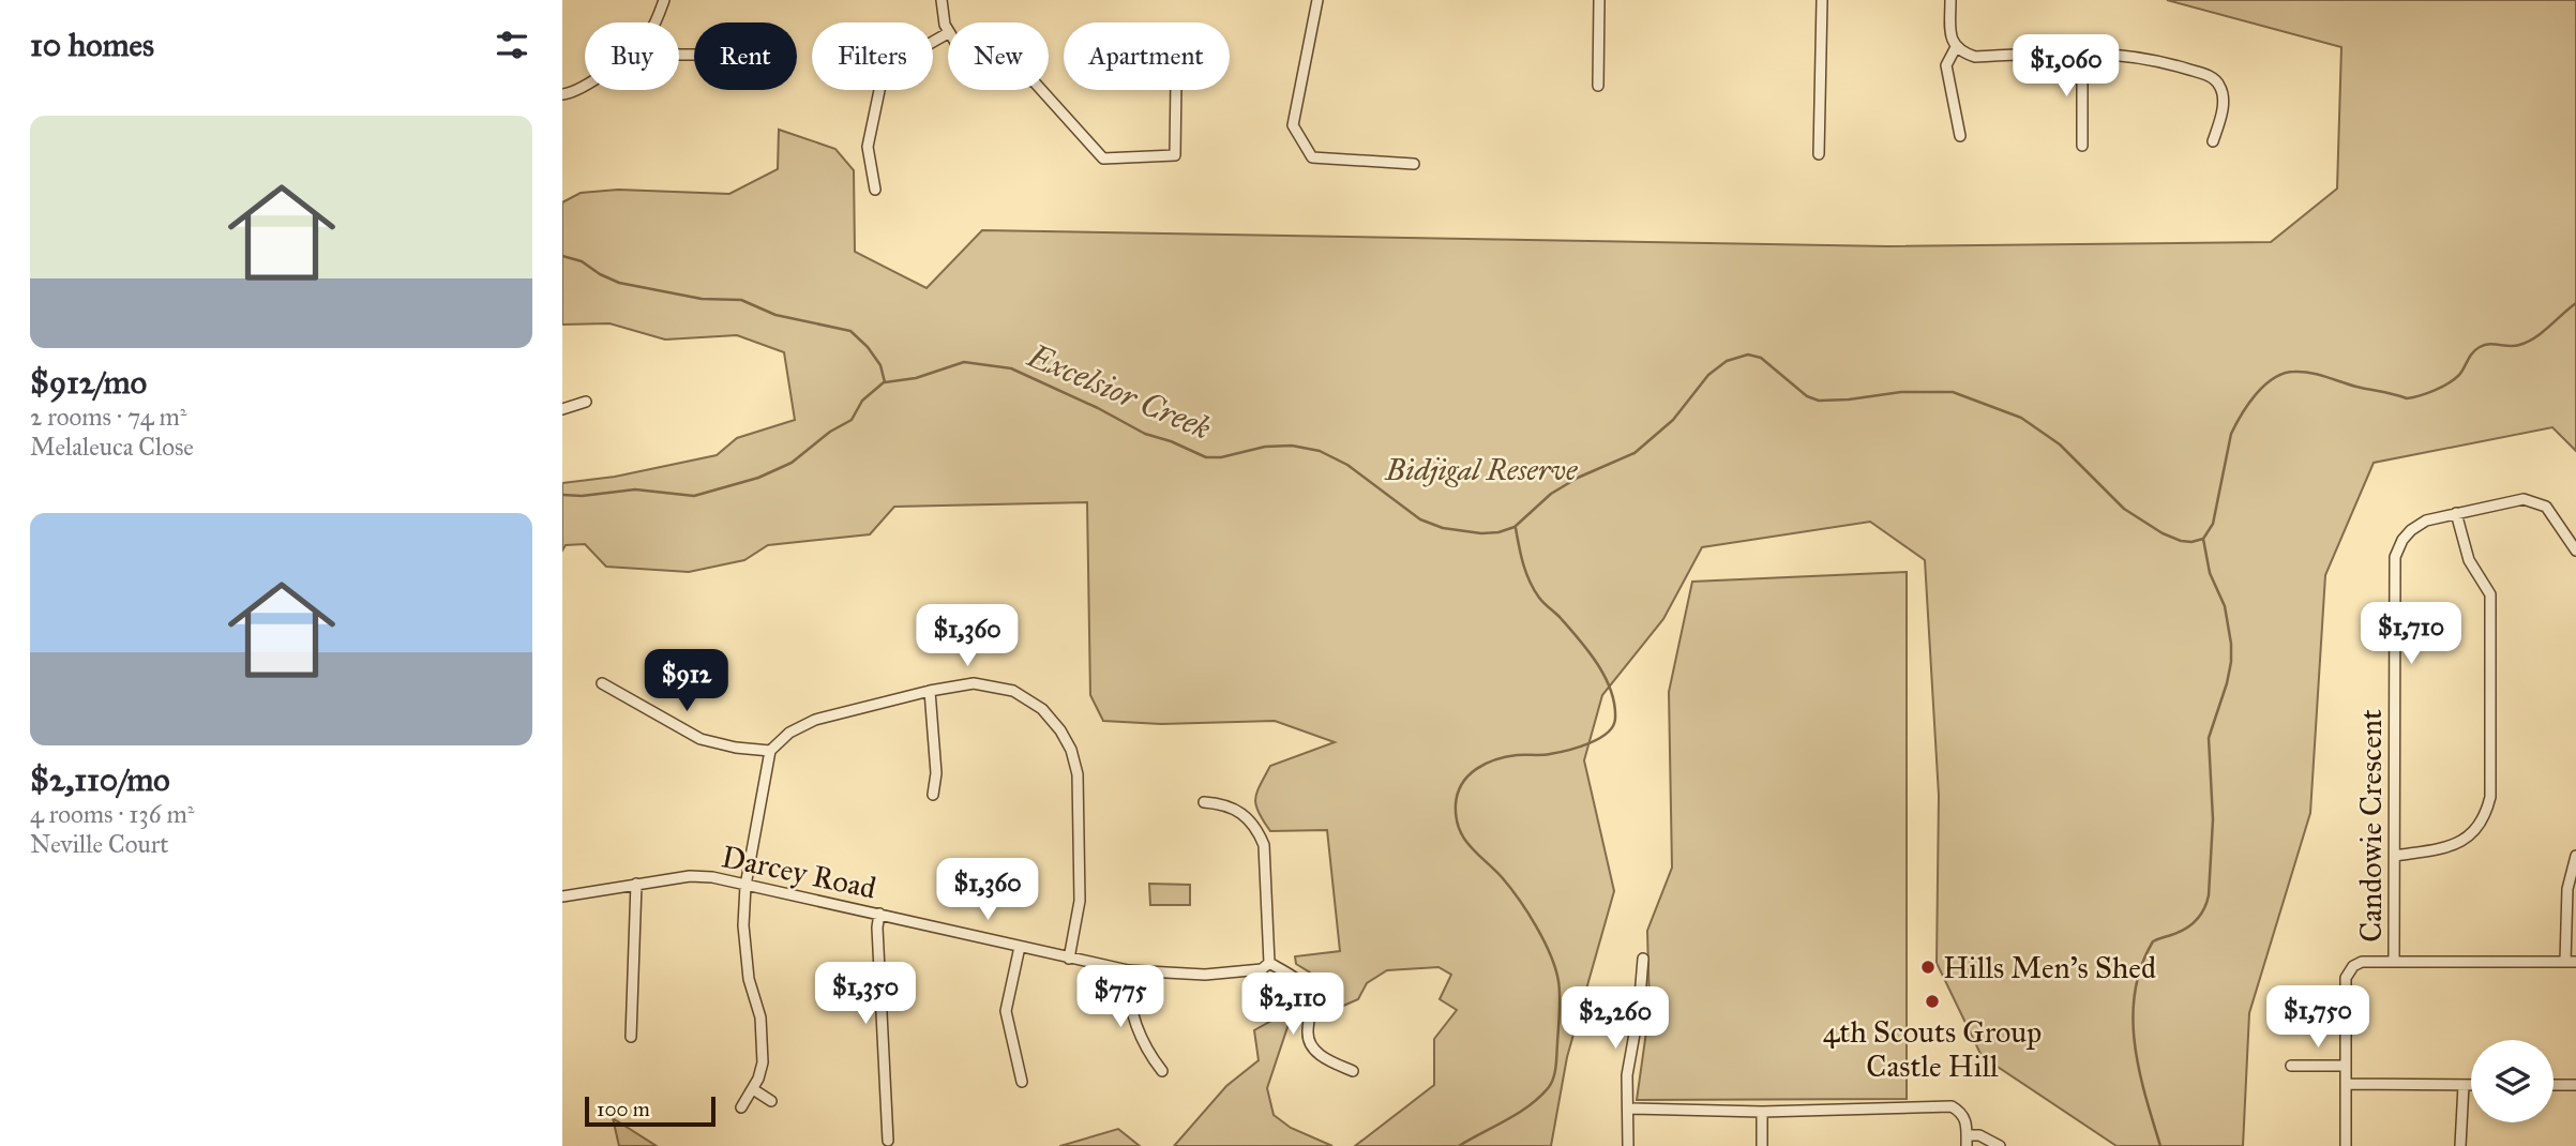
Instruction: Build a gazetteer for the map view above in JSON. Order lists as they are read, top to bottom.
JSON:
{
  "streets": {
    "street": ["Candowie Crescent", "Darcey Road"]
  },
  "water": ["Excelsior Creek"],
  "parks": ["Bidjigal Reserve"],
  "places": ["Hills Men's Shed", "4th Scouts Group Castle Hill"],
  "scale_bar": "100 m",
  "page": {
    "heading": "10 homes",
    "chip": [
      "Buy",
      "Rent",
      "Filters",
      "New",
      "Apartment"
    ],
    "price": [
      "$1,060",
      "$1,710",
      "$1,360",
      "$912",
      "$1,360",
      "$1,350",
      "$775",
      "$2,110",
      "$1,750",
      "$2,260"
    ],
    "list": [
      {
        "name": "$912/mo",
        "note": "2 rooms · 74 m² · Melaleuca Close"
      },
      {
        "name": "$2,110/mo",
        "note": "4 rooms · 136 m² · Neville Court"
      }
    ],
    "scale": "100 m"
  }
}
